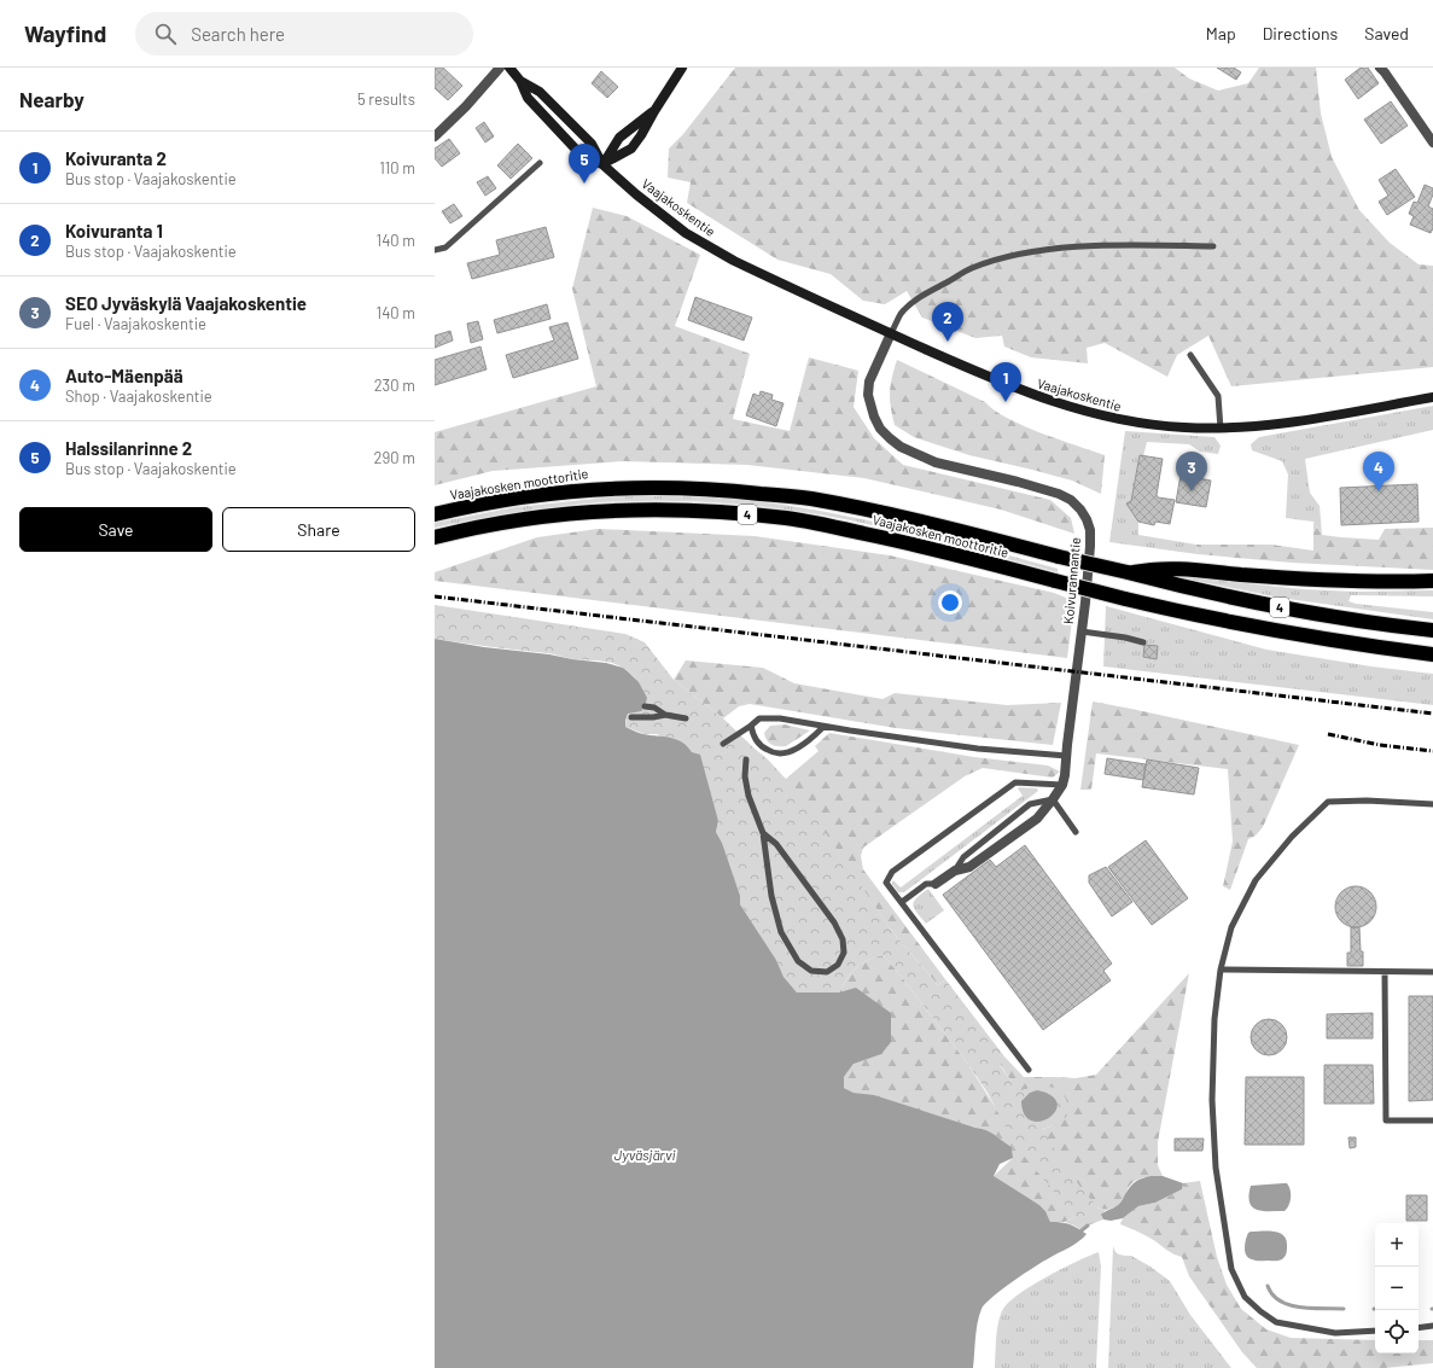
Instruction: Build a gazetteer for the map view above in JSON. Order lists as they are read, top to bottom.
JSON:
{
  "streets": {
    "highway": ["Vaajakosken moottoritie", "4"],
    "main road": ["Vaajakoskentie"],
    "street": ["Koivurannantie"]
  },
  "crossings": [
    ["Vaajakoskentie", "Koivurannantie"]
  ],
  "water": ["Jyväsjärvi"],
  "page": {
    "header": "Wayfind",
    "search": "Search here",
    "nav": ["Map", "Directions", "Saved"],
    "heading": ["Nearby", "5 results"],
    "list": [
      {
        "mark": "1",
        "name": "Koivuranta 2",
        "note": "Bus stop · Vaajakoskentie",
        "value": "110 m"
      },
      {
        "mark": "2",
        "name": "Koivuranta 1",
        "note": "Bus stop · Vaajakoskentie",
        "value": "140 m"
      },
      {
        "mark": "3",
        "name": "SEO Jyväskylä Vaajakoskentie",
        "note": "Fuel · Vaajakoskentie",
        "value": "140 m"
      },
      {
        "mark": "4",
        "name": "Auto-Mäenpää",
        "note": "Shop · Vaajakoskentie",
        "value": "230 m"
      },
      {
        "mark": "5",
        "name": "Halssilanrinne 2",
        "note": "Bus stop · Vaajakoskentie",
        "value": "290 m"
      }
    ],
    "pins": [
      "5",
      "2",
      "1",
      "3",
      "4"
    ],
    "buttons": ["Save", "Share"],
    "map_buttons": ["+", "−"]
  }
}
